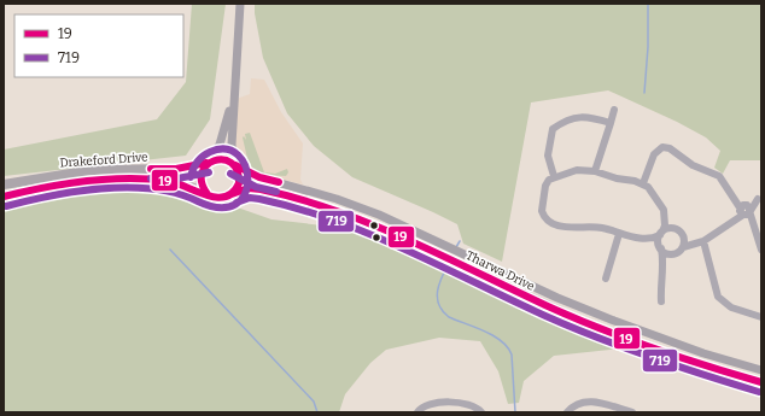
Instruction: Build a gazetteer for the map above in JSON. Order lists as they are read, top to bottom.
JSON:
{
  "streets": {
    "highway": ["Drakeford Drive"],
    "main road": ["Tharwa Drive"]
  },
  "crossings": [
    ["Drakeford Drive", "Tharwa Drive"]
  ],
  "lines": ["transit line 719", "transit line 19"],
  "legend": ["19", "719"]
}
